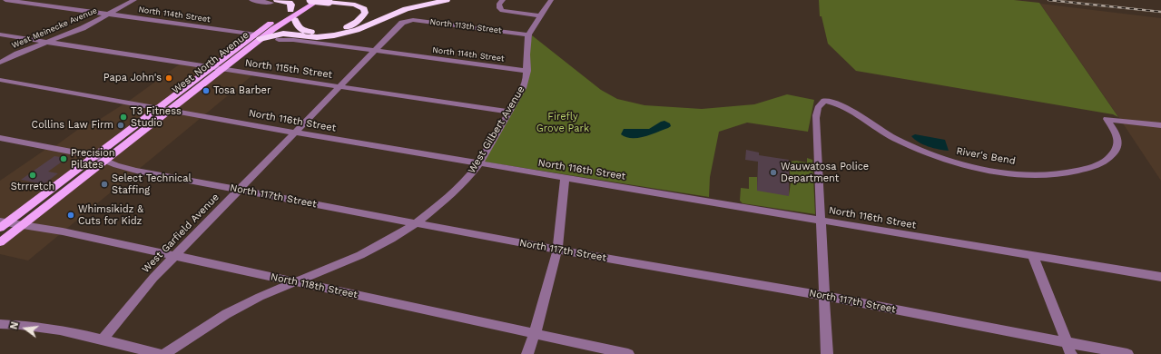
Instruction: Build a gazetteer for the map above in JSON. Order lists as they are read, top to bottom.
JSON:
{
  "streets": {
    "main road": ["West North Avenue"],
    "street": [
      "North 114th Street",
      "North 113th Street",
      "West Meinecke Avenue",
      "North 115th Street",
      "North 116th Street",
      "West Gilbert Avenue",
      "River's Bend",
      "North 117th Street",
      "West Garfield Avenue",
      "North 118th Street"
    ]
  },
  "crossings": [
    ["North 114th Street", "West Meinecke Avenue"],
    ["North 114th Street", "West North Avenue"],
    ["North 114th Street", "West Gilbert Avenue"],
    ["North 114th Street", "West Garfield Avenue"],
    ["North 113th Street", "West Gilbert Avenue"],
    ["North 113th Street", "West Garfield Avenue"],
    ["West Meinecke Avenue", "North 115th Street"],
    ["West North Avenue", "North 115th Street"],
    ["West North Avenue", "North 116th Street"],
    ["West North Avenue", "North 117th Street"],
    ["West North Avenue", "North 118th Street"],
    ["North 115th Street", "West Gilbert Avenue"],
    ["North 115th Street", "West Garfield Avenue"],
    ["North 116th Street", "West Gilbert Avenue"],
    ["North 116th Street", "River's Bend"],
    ["North 116th Street", "West Garfield Avenue"],
    ["West Gilbert Avenue", "North 117th Street"],
    ["West Gilbert Avenue", "North 118th Street"],
    ["North 117th Street", "West Garfield Avenue"],
    ["West Garfield Avenue", "North 118th Street"]
  ],
  "parks": ["Firefly Grove Park"],
  "places": [
    "Papa John's",
    "Tosa Barber",
    "T3 Fitness Studio",
    "Collins Law Firm",
    "Precision Pilates",
    "Wauwatosa Police Department",
    "Strrretch",
    "Select Technical Staffing",
    "Whimsikidz & Cuts for Kidz"
  ],
  "north": "left"
}
